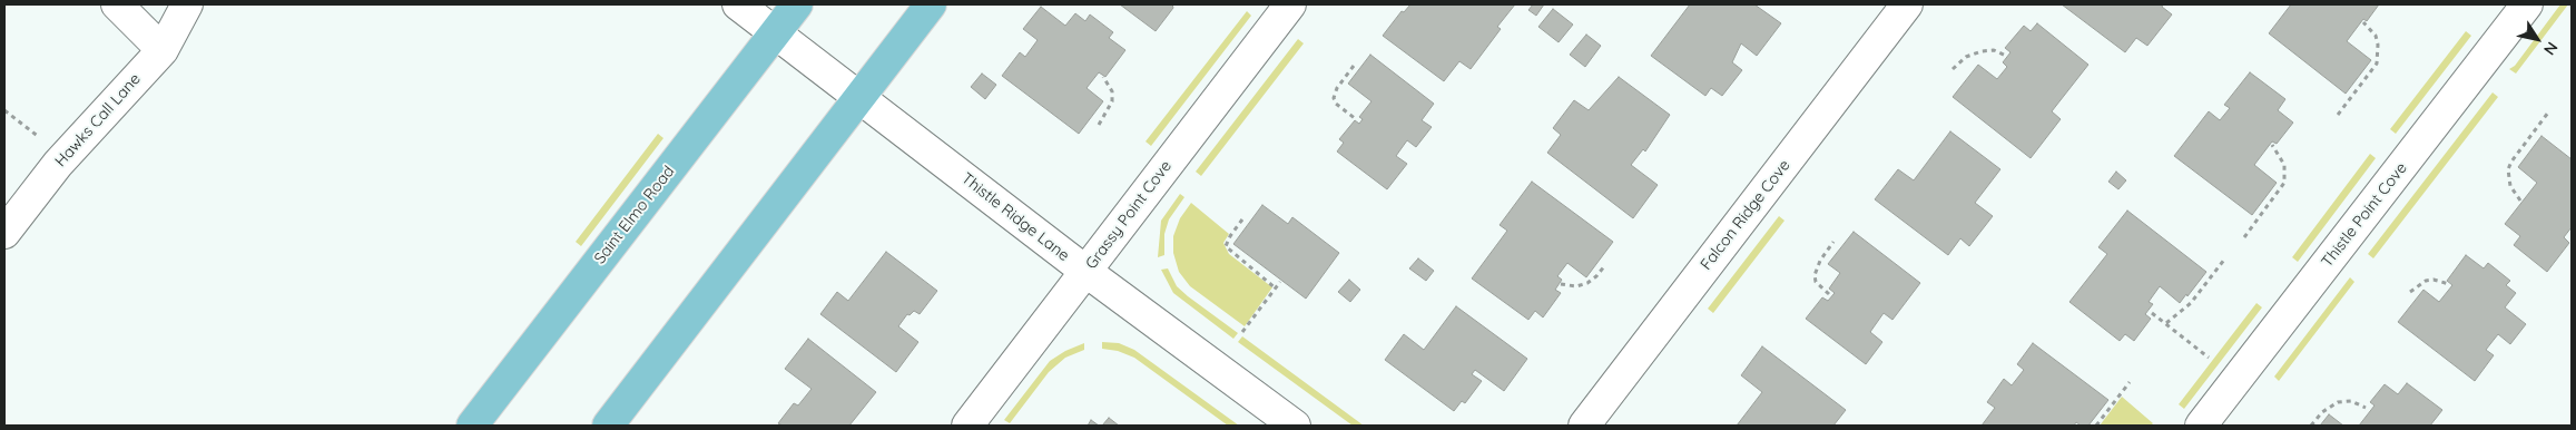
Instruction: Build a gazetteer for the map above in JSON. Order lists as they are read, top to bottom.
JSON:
{
  "streets": {
    "main road": ["Saint Elmo Road"],
    "street": [
      "Hawks Call Lane",
      "Grassy Point Cove",
      "Falcon Ridge Cove",
      "Thistle Point Cove",
      "Thistle Ridge Lane"
    ]
  },
  "crossings": [
    ["Saint Elmo Road", "Thistle Ridge Lane"],
    ["Grassy Point Cove", "Thistle Ridge Lane"]
  ],
  "north": "bottom right"
}
